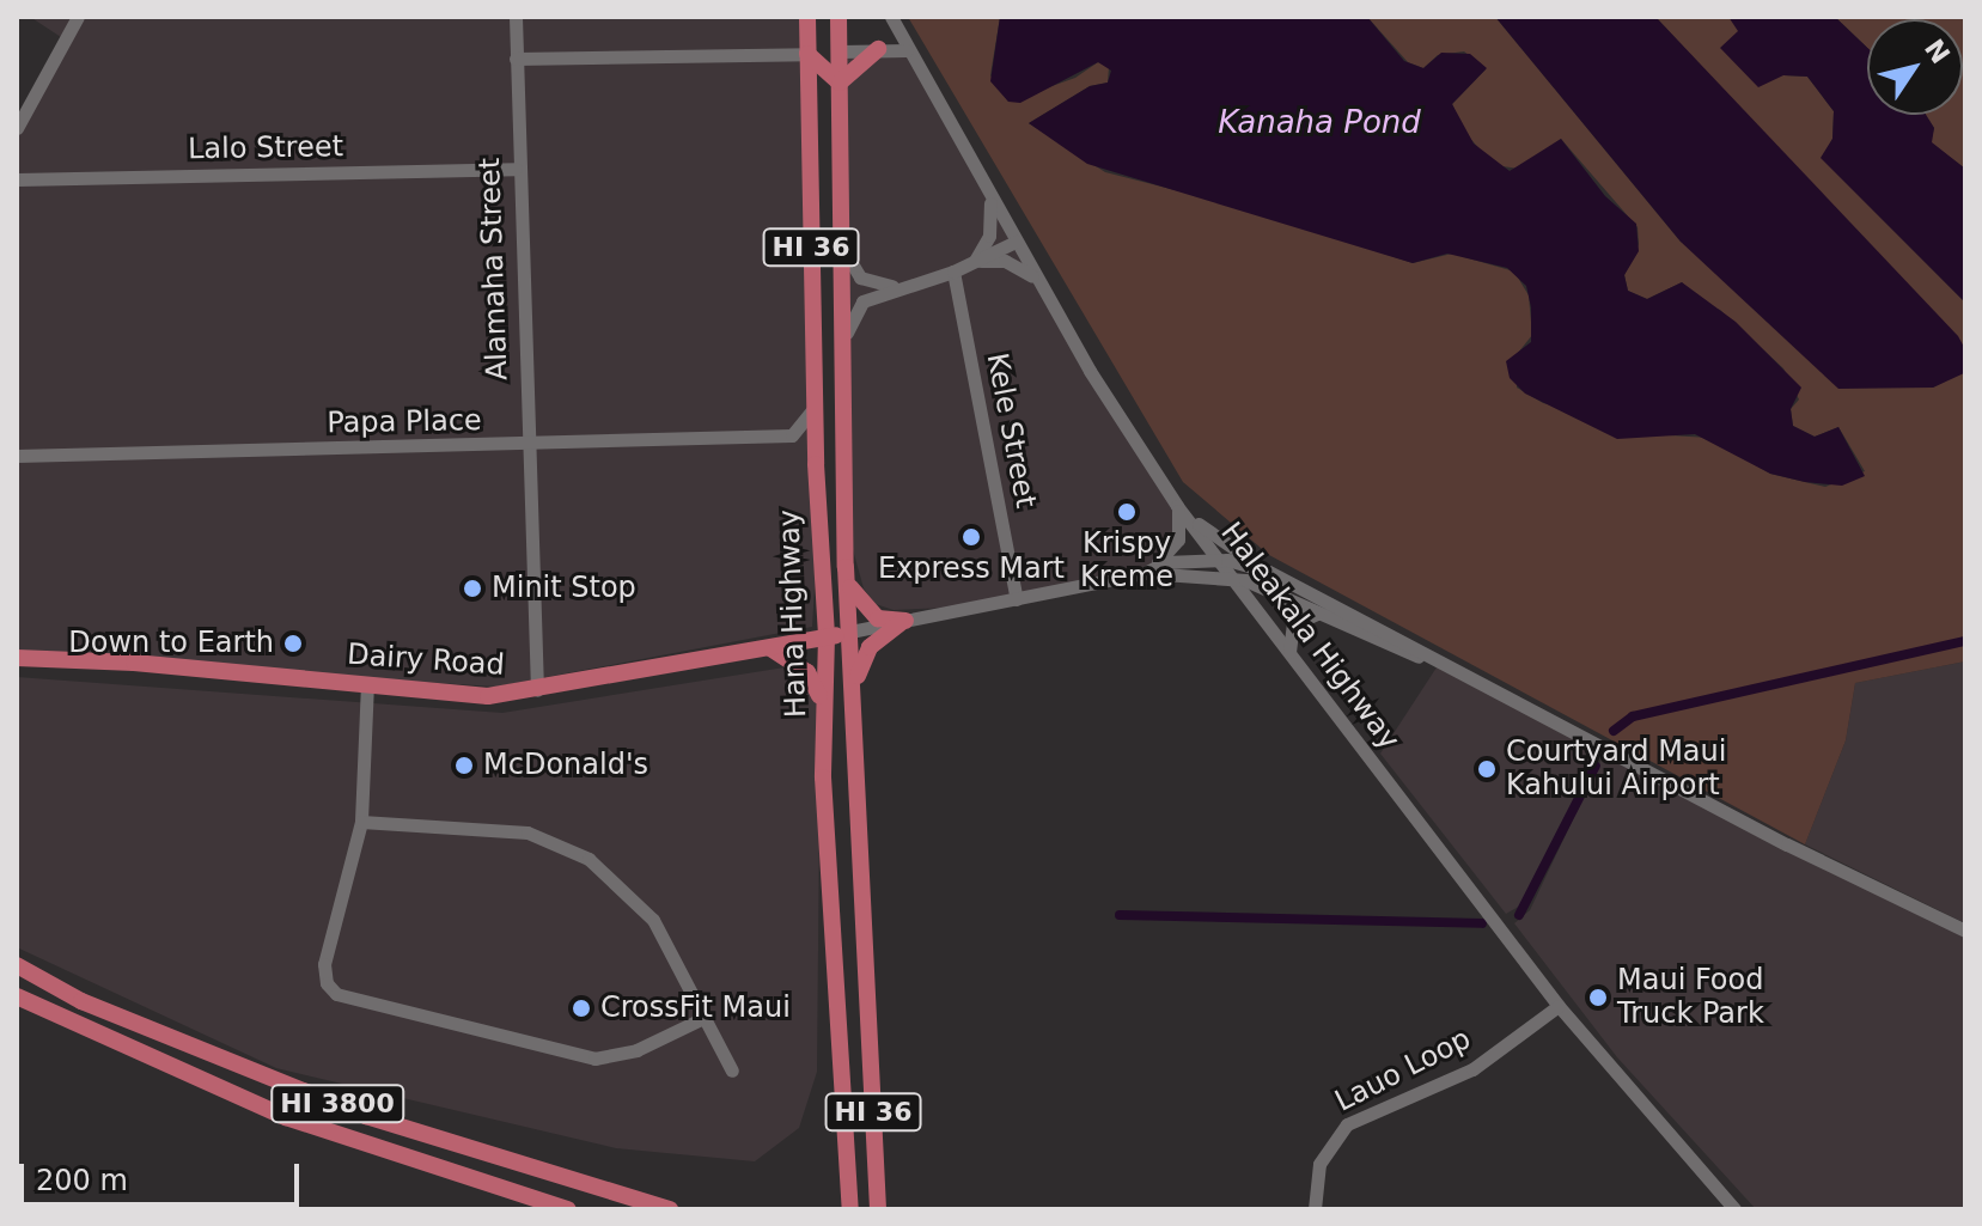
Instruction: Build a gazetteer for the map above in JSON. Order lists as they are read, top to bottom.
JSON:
{
  "streets": {
    "main road": [
      "HI 36",
      "Hana Highway",
      "Dairy Road",
      "HI 3800"
    ],
    "street": [
      "Lalo Street",
      "Alamaha Street",
      "Papa Place",
      "Kele Street",
      "Haleakala Highway",
      "Lauo Loop"
    ]
  },
  "crossings": [
    ["Lalo Street", "Alamaha Street"],
    ["Alamaha Street", "Papa Place"],
    ["Alamaha Street", "Dairy Road"],
    ["Hana Highway", "Dairy Road"],
    ["Haleakala Highway", "Lauo Loop"]
  ],
  "water": ["Kanaha Pond"],
  "places": [
    "Krispy Kreme",
    "Express Mart",
    "Minit Stop",
    "Down to Earth",
    "McDonald's",
    "Courtyard Maui Kahului Airport",
    "Maui Food Truck Park",
    "CrossFit Maui"
  ],
  "scale_bar": "200 m",
  "north": "top right"
}
